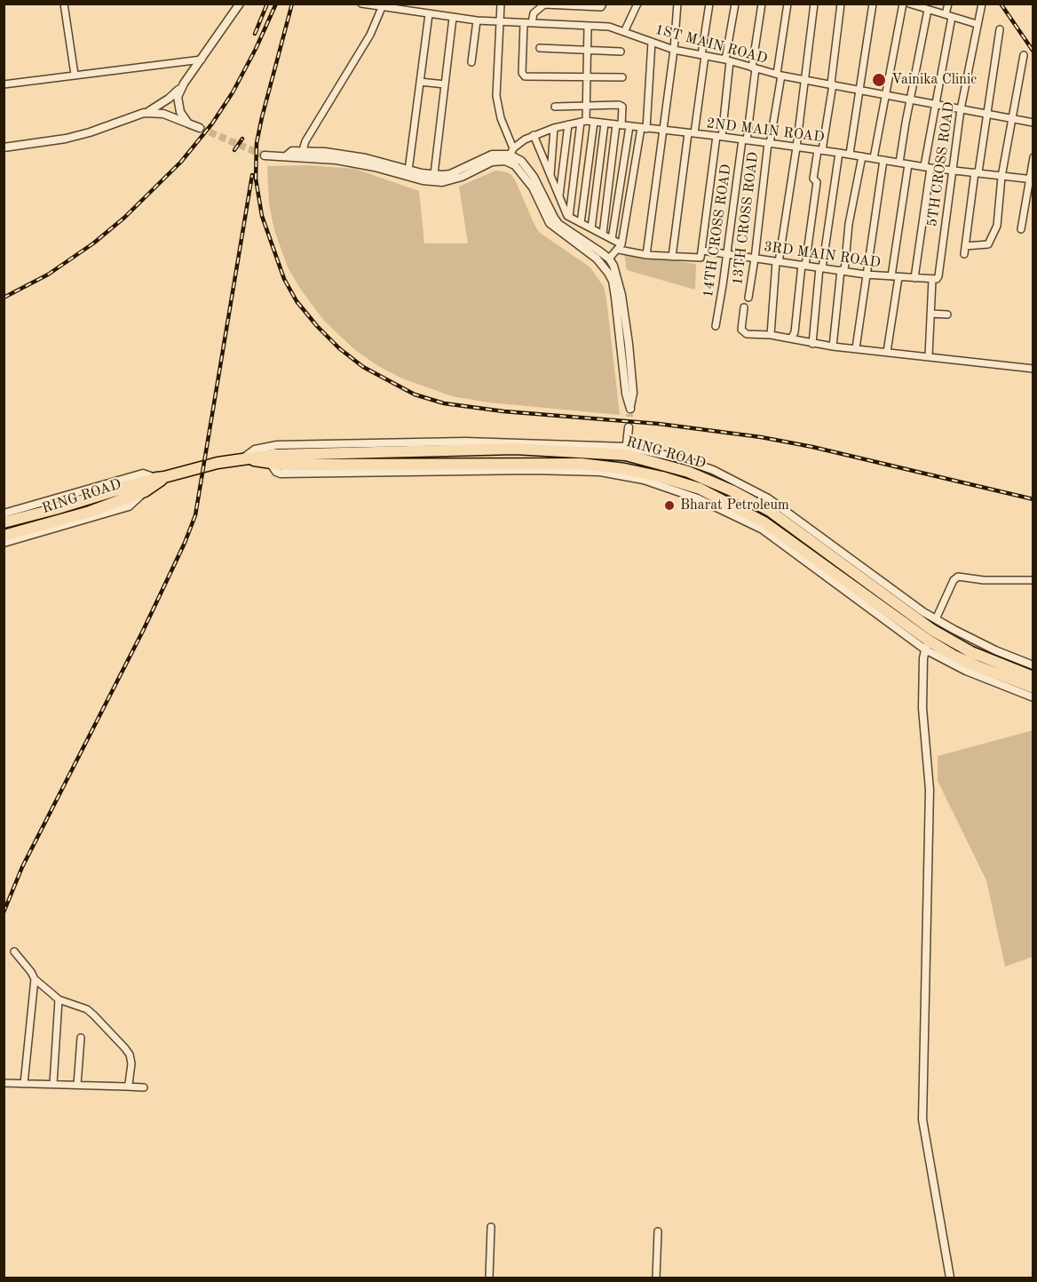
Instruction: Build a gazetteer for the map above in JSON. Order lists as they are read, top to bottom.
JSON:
{
  "streets": {
    "highway": ["RING ROAD"],
    "street": [
      "1ST MAIN ROAD",
      "2ND MAIN ROAD",
      "5TH CROSS ROAD",
      "13TH CROSS ROAD",
      "14TH CROSS ROAD",
      "3RD MAIN ROAD"
    ]
  },
  "crossings": [
    ["1ST MAIN ROAD", "5TH CROSS ROAD"],
    ["1ST MAIN ROAD", "13TH CROSS ROAD"],
    ["1ST MAIN ROAD", "14TH CROSS ROAD"],
    ["2ND MAIN ROAD", "5TH CROSS ROAD"],
    ["2ND MAIN ROAD", "13TH CROSS ROAD"],
    ["2ND MAIN ROAD", "14TH CROSS ROAD"],
    ["5TH CROSS ROAD", "3RD MAIN ROAD"],
    ["13TH CROSS ROAD", "3RD MAIN ROAD"],
    ["14TH CROSS ROAD", "3RD MAIN ROAD"]
  ],
  "places": ["Vainika Clinic", "Bharat Petroleum"]
}
